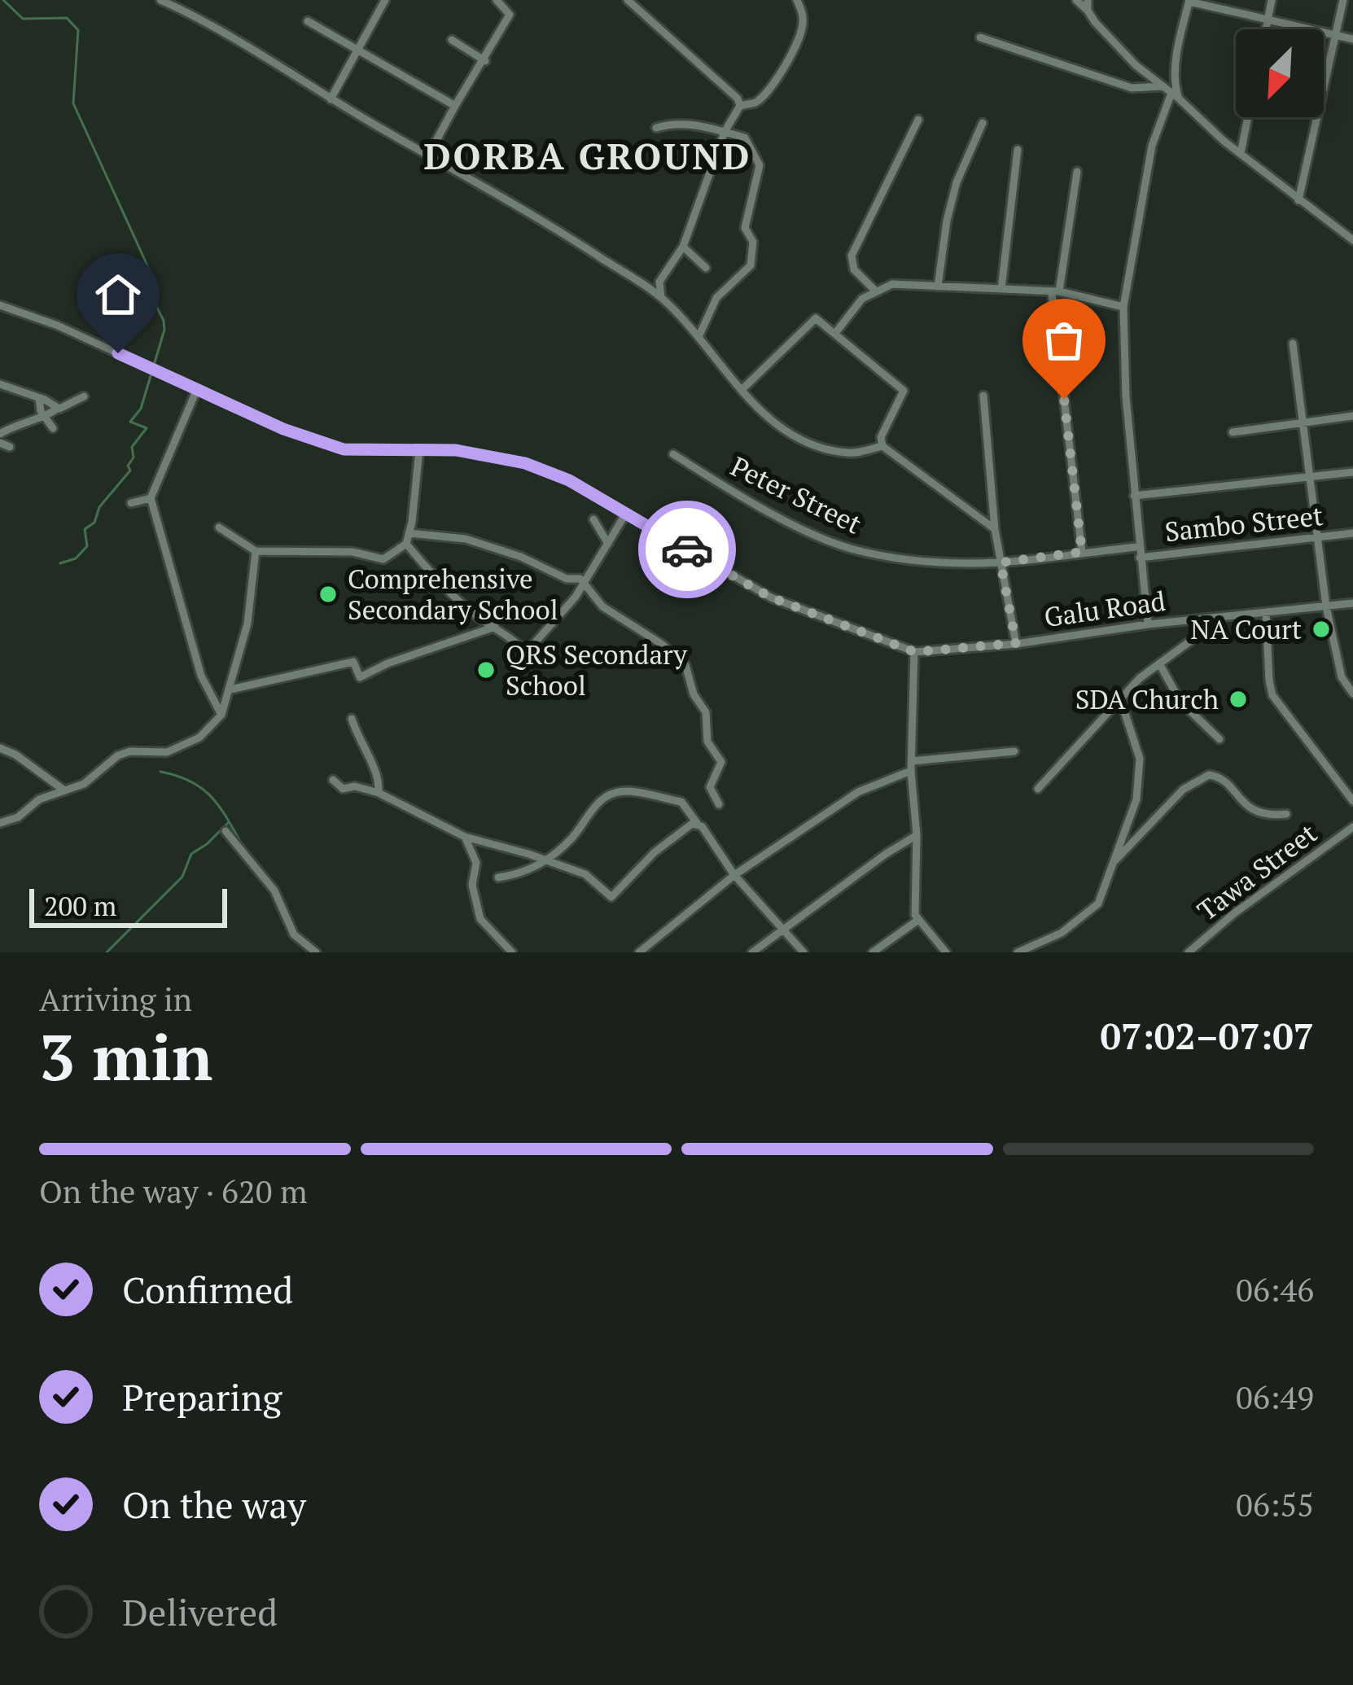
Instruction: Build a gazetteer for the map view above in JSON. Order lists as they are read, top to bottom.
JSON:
{
  "streets": {
    "street": [
      "Peter Street",
      "Sambo Street",
      "Galu Road",
      "Tawa Street"
    ]
  },
  "districts": ["DORBA GROUND"],
  "places": [
    "Comprehensive Secondary School",
    "NA Court",
    "QRS Secondary School",
    "SDA Church"
  ],
  "scale_bar": "200 m",
  "north": "bottom left",
  "page": {
    "scale": "200 m",
    "heading": ["3 min", "Arriving in", "07:02–07:07"],
    "bar": "On the way · 620 m",
    "list": [
      ["Confirmed", "06:46"],
      ["Preparing", "06:49"],
      ["On the way", "06:55"],
      "Delivered"
    ]
  }
}
